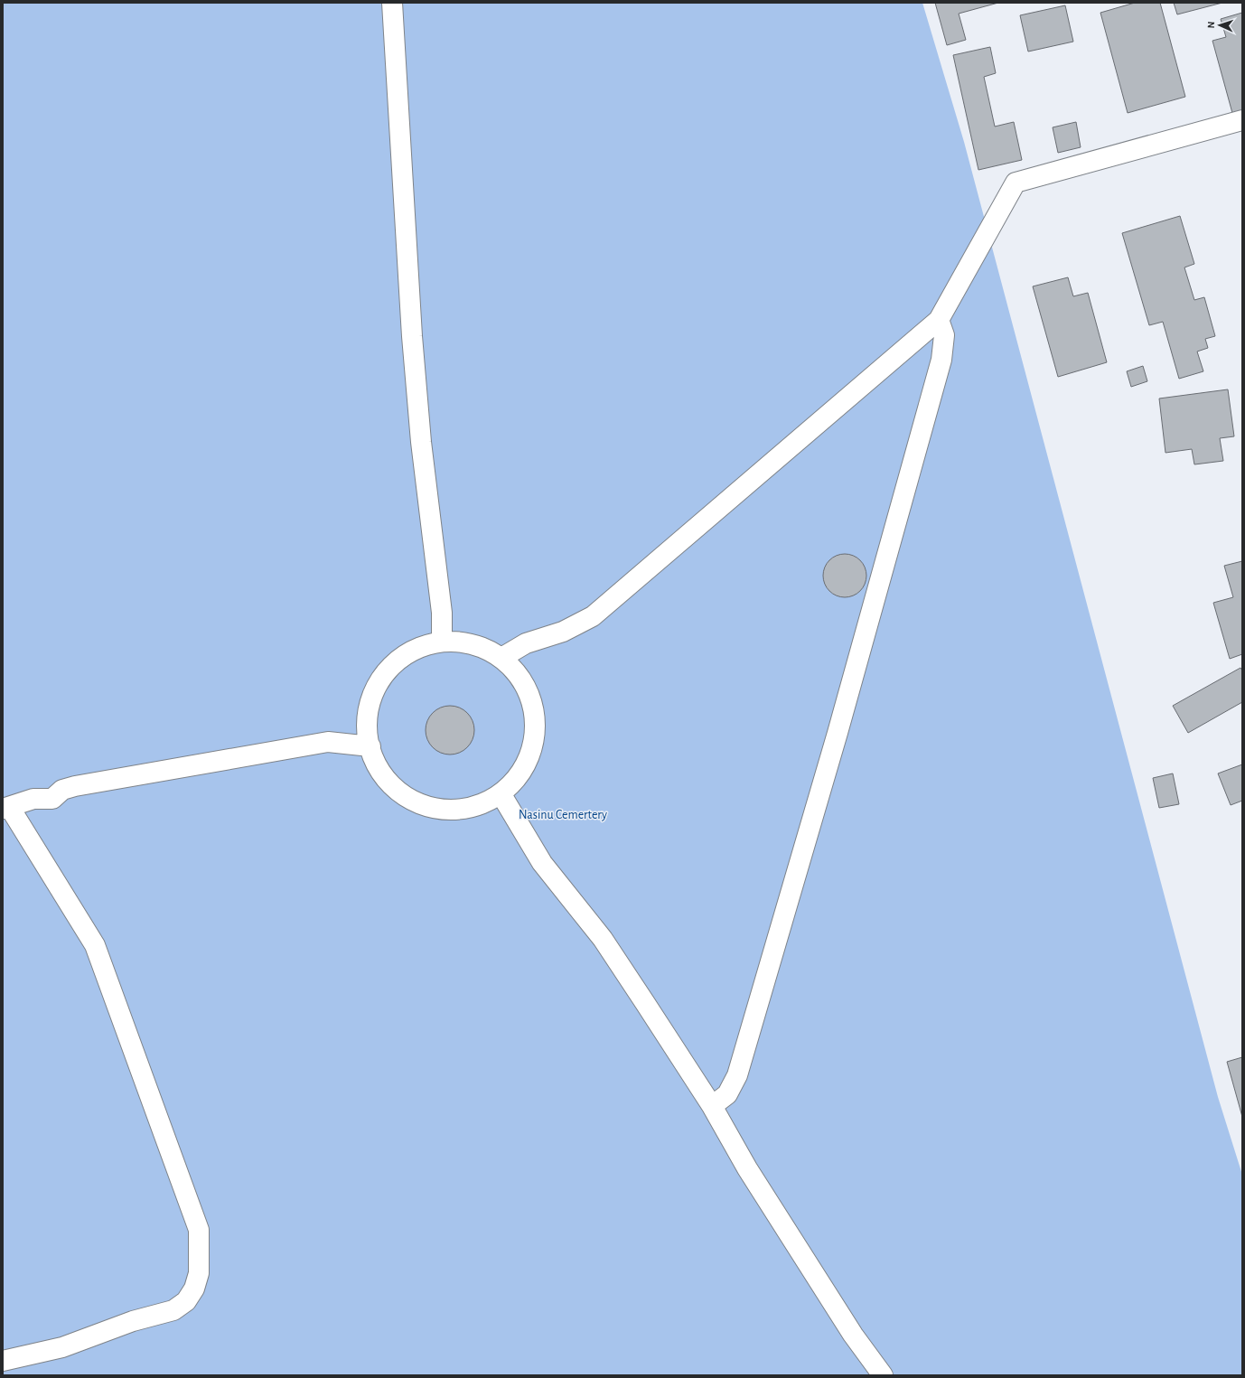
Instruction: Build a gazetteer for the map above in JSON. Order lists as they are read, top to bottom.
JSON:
{
  "parks": ["Nasinu Cemertery"],
  "north": "left"
}
